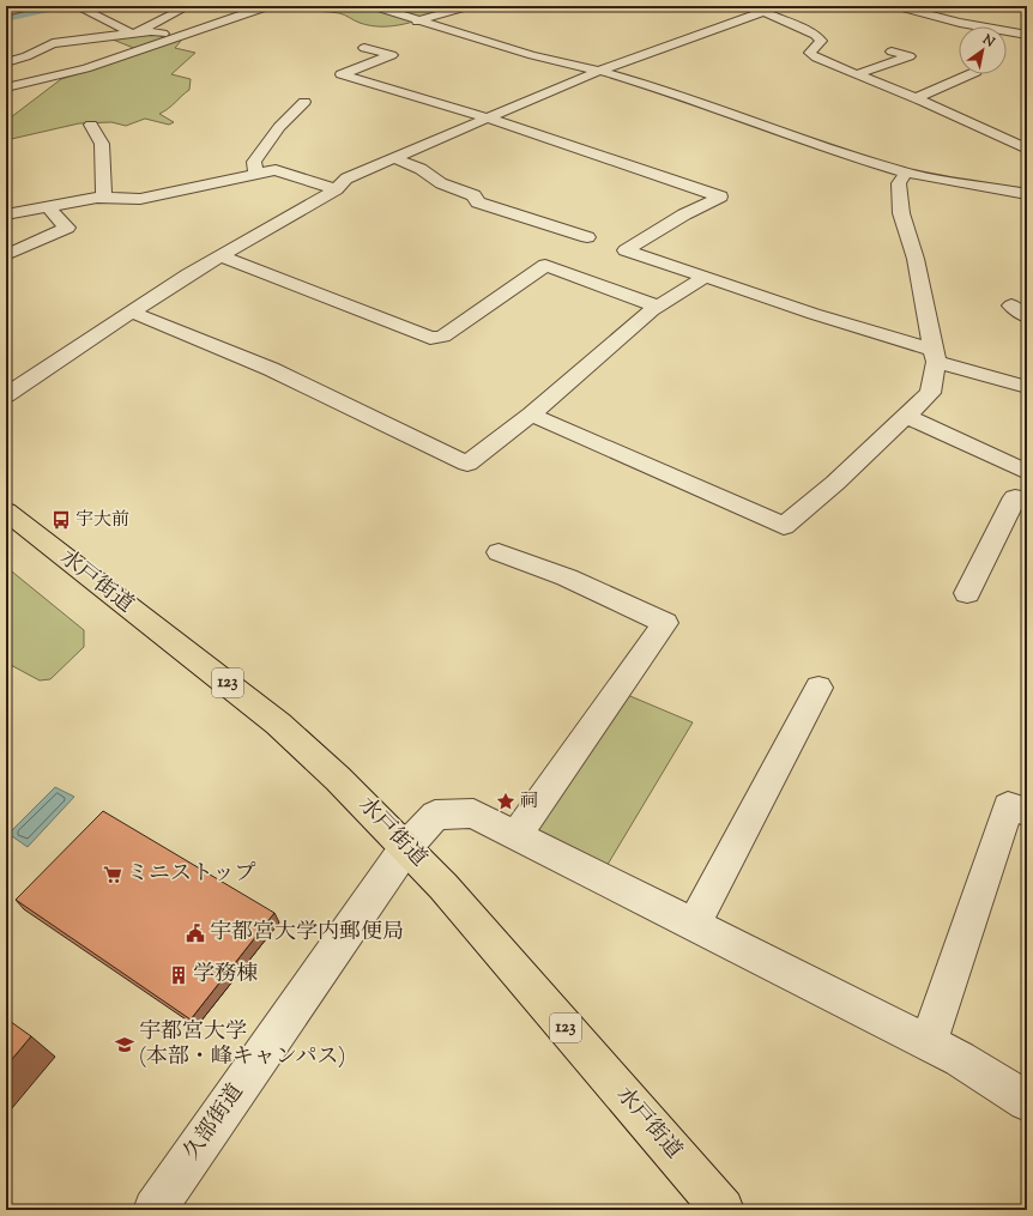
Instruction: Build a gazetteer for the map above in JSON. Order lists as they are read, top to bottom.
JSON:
{
  "streets": {
    "highway": ["水戸街道", "123"],
    "street": ["久部街道"]
  },
  "crossings": [
    ["水戸街道", "久部街道"]
  ],
  "places": {
    "bus stop": ["宇大前"],
    "place": ["祠"],
    "supermarket": ["ミニストップ"],
    "public building": ["宇都宮大学内郵便局"],
    "building": ["学務棟"],
    "school or university": ["宇都宮大学 (本部・峰キャンパス)"]
  },
  "north": "top right"
}
